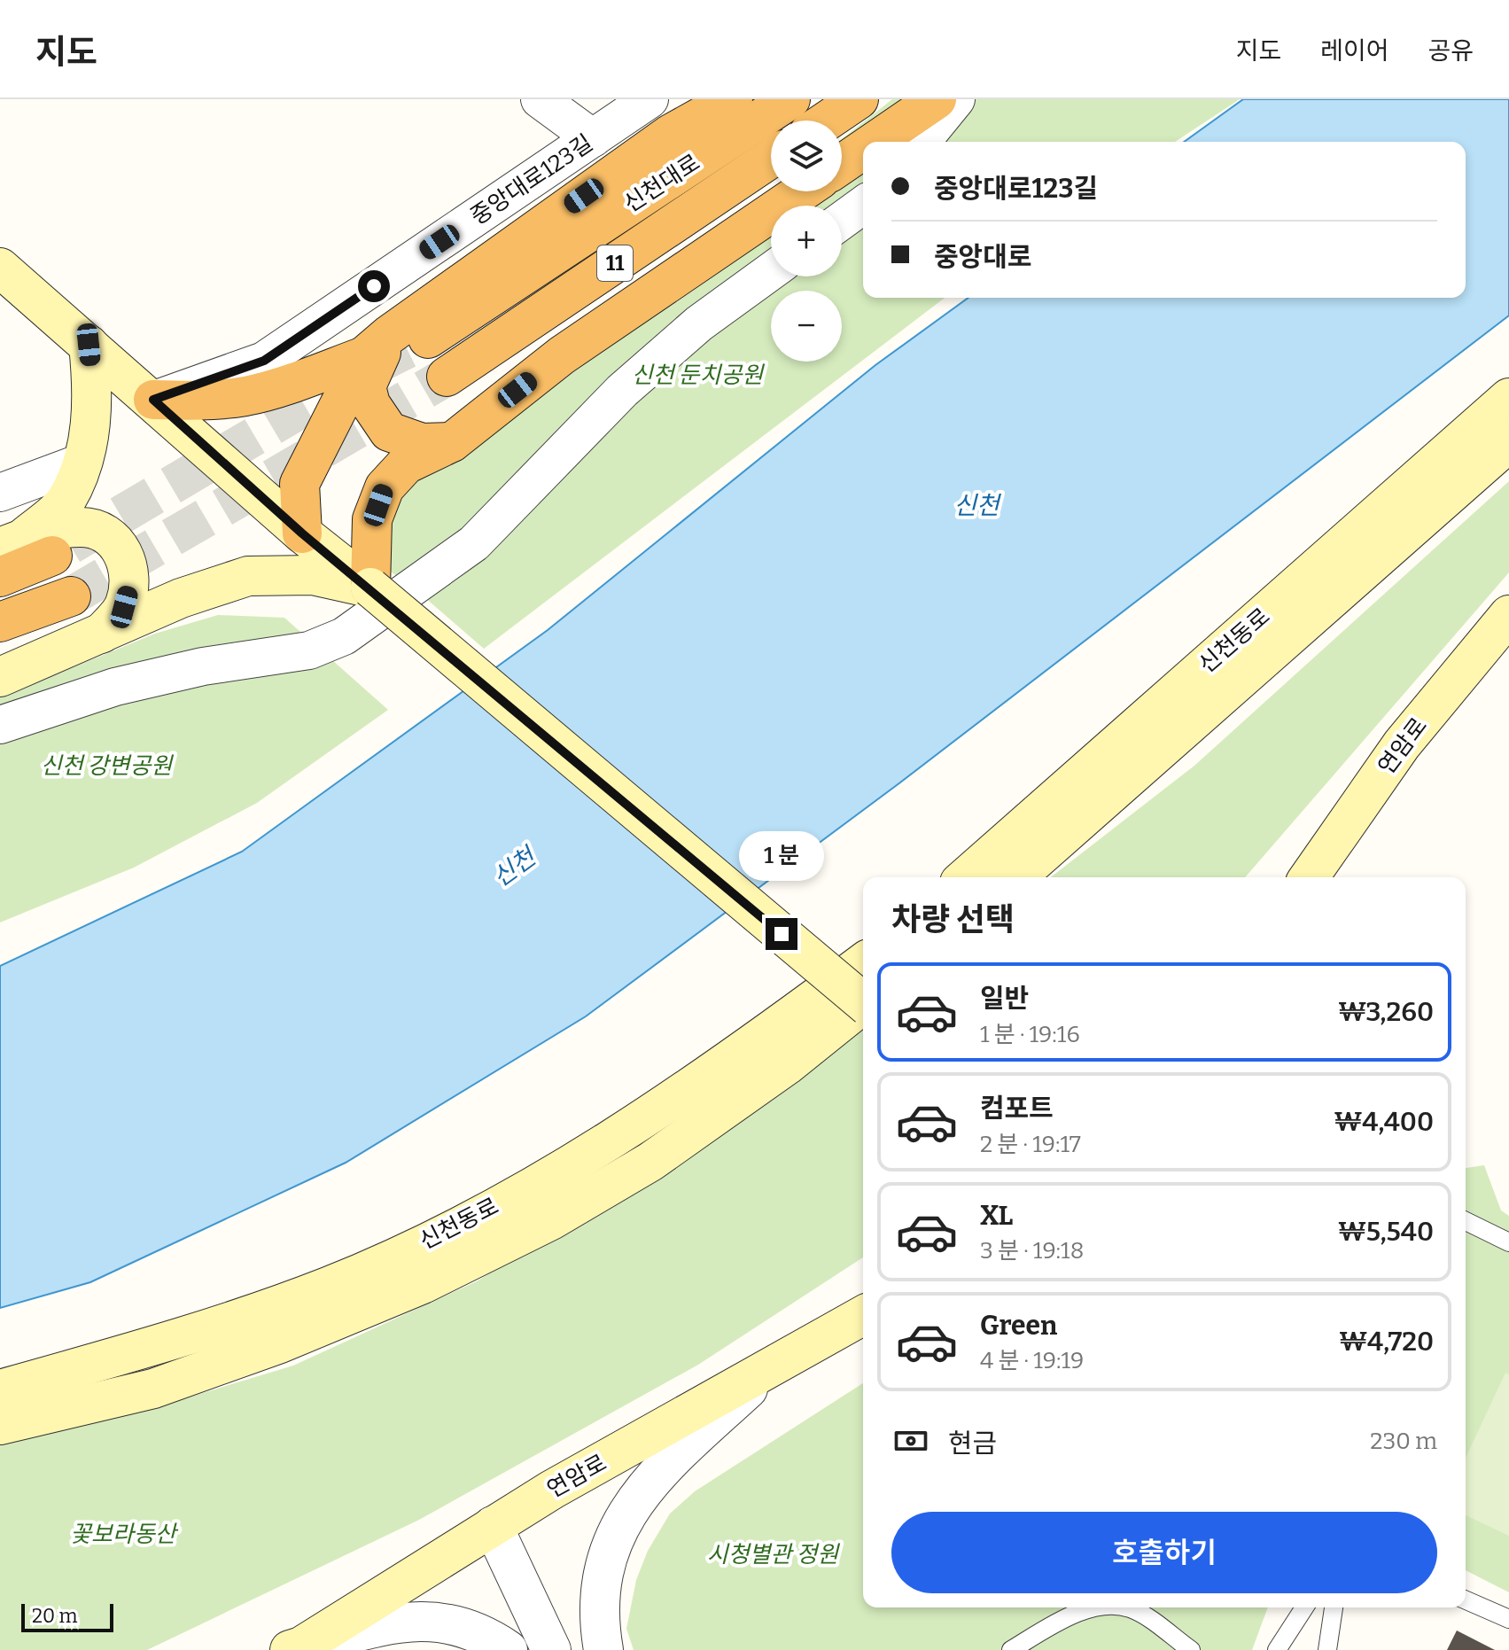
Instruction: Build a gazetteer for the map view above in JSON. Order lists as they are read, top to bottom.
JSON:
{
  "streets": {
    "highway": ["신천대로", "11"],
    "main road": ["신천동로", "연암로"],
    "street": ["중앙대로123길"]
  },
  "water": ["신천"],
  "parks": [
    "신천 둔치공원",
    "신천 강변공원",
    "꽃보라동산",
    "시청별관 정원"
  ],
  "scale_bar": "20 m",
  "page": {
    "header": "지도",
    "nav": ["지도", "레이어", "공유"],
    "map_buttons": ["+", "−"],
    "banner": ["중앙대로123길", "중앙대로"],
    "bubble": "1 분",
    "heading": "차량 선택",
    "list": [
      {
        "name": "일반",
        "note": "1 분 · 19:16",
        "value": "₩3,260"
      },
      {
        "name": "컴포트",
        "note": "2 분 · 19:17",
        "value": "₩4,400"
      },
      {
        "name": "XL",
        "note": "3 분 · 19:18",
        "value": "₩5,540"
      },
      {
        "name": "Green",
        "note": "4 분 · 19:19",
        "value": "₩4,720"
      }
    ],
    "pay": ["현금", "230 m"],
    "buttons": "호출하기",
    "scale": "20 m"
  }
}
